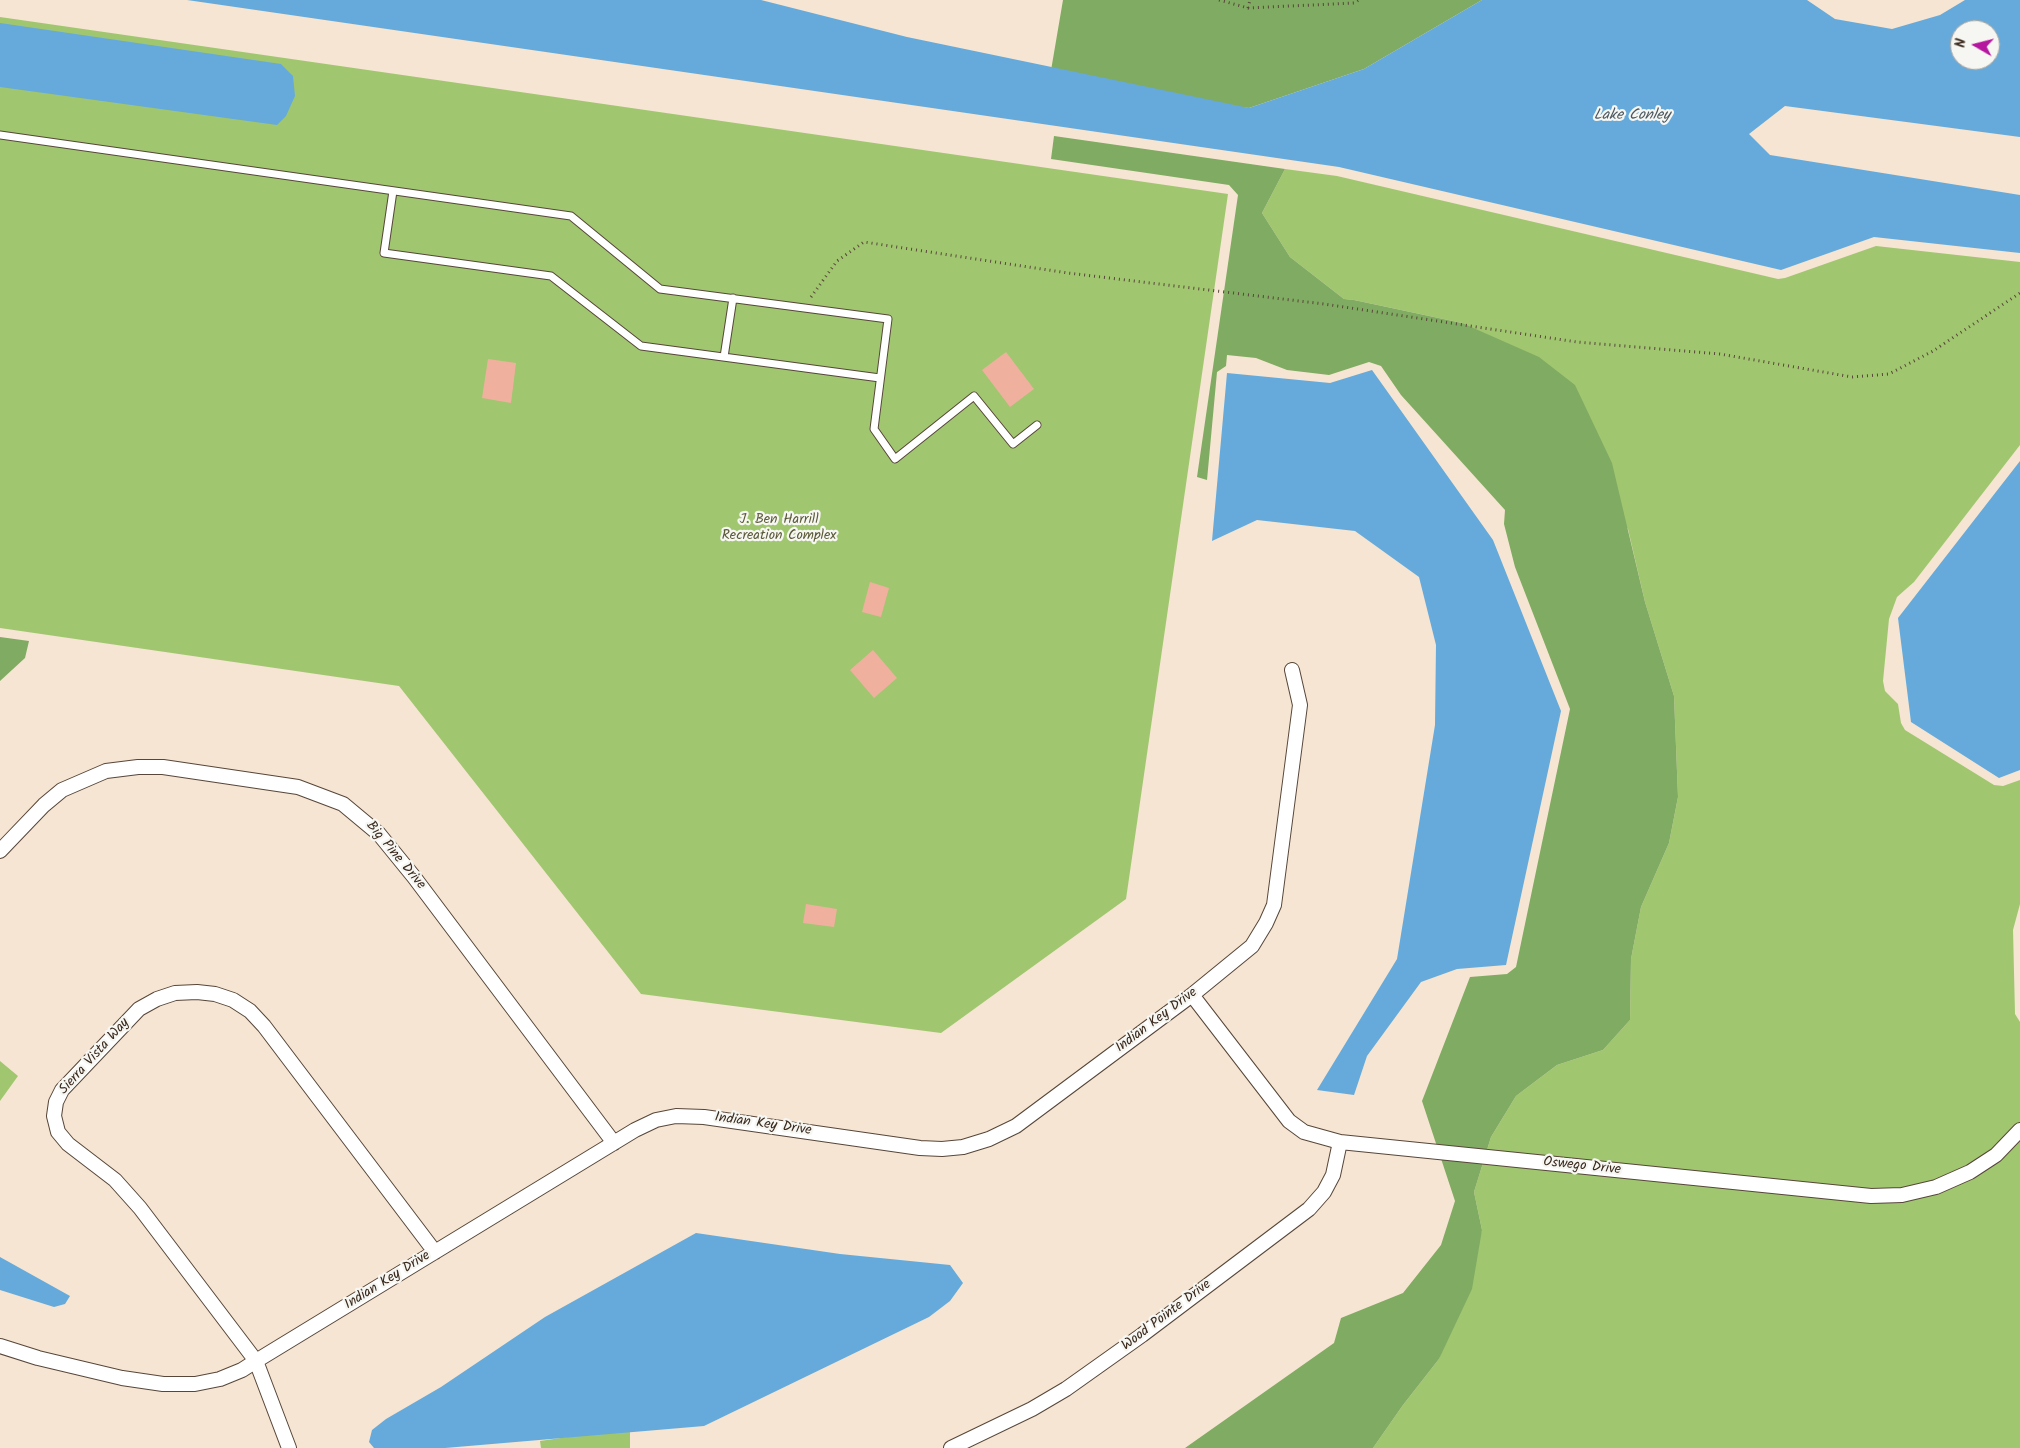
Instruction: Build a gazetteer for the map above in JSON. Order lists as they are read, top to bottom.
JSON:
{
  "streets": {
    "street": [
      "Big Pine Drive",
      "Indian Key Drive",
      "Sierra Vista Way",
      "Oswego Drive",
      "Wood Pointe Drive"
    ]
  },
  "crossings": [
    ["Big Pine Drive", "Indian Key Drive"],
    ["Indian Key Drive", "Sierra Vista Way"],
    ["Indian Key Drive", "Oswego Drive"],
    ["Oswego Drive", "Wood Pointe Drive"]
  ],
  "water": ["Lake Conley"],
  "parks": ["J. Ben Harrill Recreation Complex"],
  "north": "left"
}
